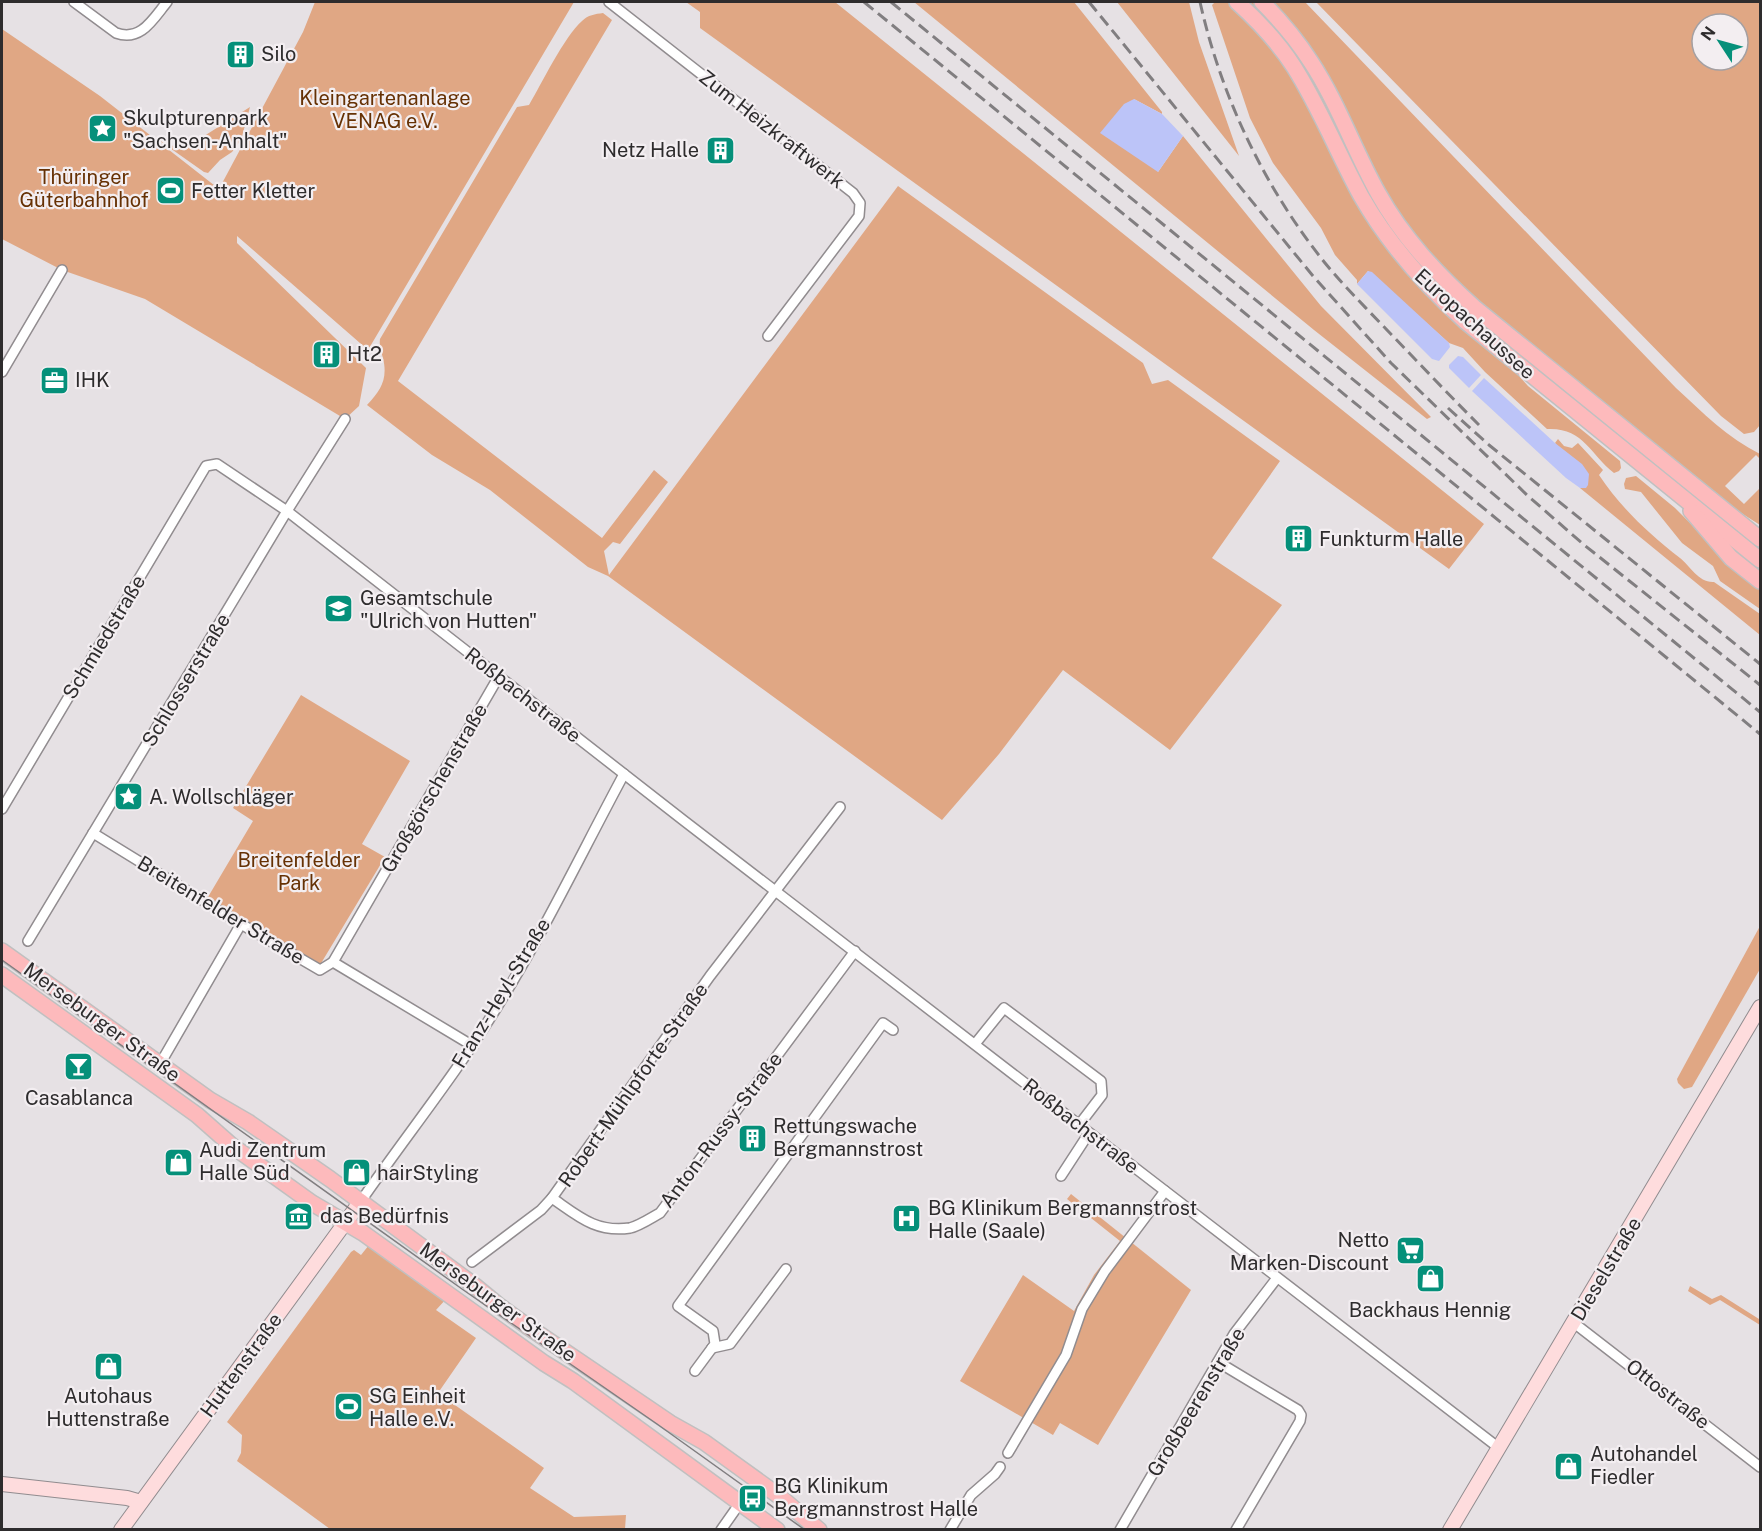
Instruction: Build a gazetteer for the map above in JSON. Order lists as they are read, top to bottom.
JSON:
{
  "streets": {
    "main road": ["Europachaussee", "Merseburger Straße"],
    "street": [
      "Zum Heizkraftwerk",
      "Schmiedstraße",
      "Schlosserstraße",
      "Roßbachstraße",
      "Großgörschenstraße",
      "Breitenfelder Straße",
      "Franz-Heyl-Straße",
      "Robert-Mühlpforte-Straße",
      "Anton-Russy-Straße",
      "Dieselstraße",
      "Huttenstraße",
      "Ottostraße",
      "Großbeerenstraße"
    ]
  },
  "crossings": [
    ["Schmiedstraße", "Roßbachstraße"],
    ["Schlosserstraße", "Roßbachstraße"],
    ["Schlosserstraße", "Breitenfelder Straße"],
    ["Roßbachstraße", "Großgörschenstraße"],
    ["Roßbachstraße", "Franz-Heyl-Straße"],
    ["Roßbachstraße", "Robert-Mühlpforte-Straße"],
    ["Roßbachstraße", "Anton-Russy-Straße"],
    ["Roßbachstraße", "Dieselstraße"],
    ["Roßbachstraße", "Großbeerenstraße"],
    ["Großgörschenstraße", "Breitenfelder Straße"],
    ["Breitenfelder Straße", "Franz-Heyl-Straße"],
    ["Franz-Heyl-Straße", "Merseburger Straße"],
    ["Franz-Heyl-Straße", "Huttenstraße"],
    ["Merseburger Straße", "Huttenstraße"],
    ["Robert-Mühlpforte-Straße", "Anton-Russy-Straße"],
    ["Dieselstraße", "Ottostraße"]
  ],
  "parks": ["Kleingartenanlage VENAG e.V.", "Thüringer Güterbahnhof", "Breitenfelder Park"],
  "places": {
    "building": [
      "Silo",
      "Netz Halle",
      "Ht2",
      "Funkturm Halle",
      "Rettungswache Bergmannstrost"
    ],
    "place": ["Skulpturenpark \"Sachsen-Anhalt\"", "A. Wollschläger"],
    "sports": ["Fetter Kletter", "SG Einheit Halle e.V."],
    "office": ["IHK"],
    "school or university": ["Gesamtschule \"Ulrich von Hutten\""],
    "bar": ["Casablanca"],
    "shop": [
      "Audi Zentrum Halle Süd",
      "hairStyling",
      "Backhaus Hennig",
      "Autohaus Huttenstraße",
      "Autohandel Fiedler"
    ],
    "museum": ["das Bedürfnis"],
    "hospital": ["BG Klinikum Bergmannstrost Halle (Saale)"],
    "supermarket": ["Netto Marken-Discount"],
    "bus stop": ["BG Klinikum Bergmannstrost Halle"]
  },
  "north": "top left"
}
